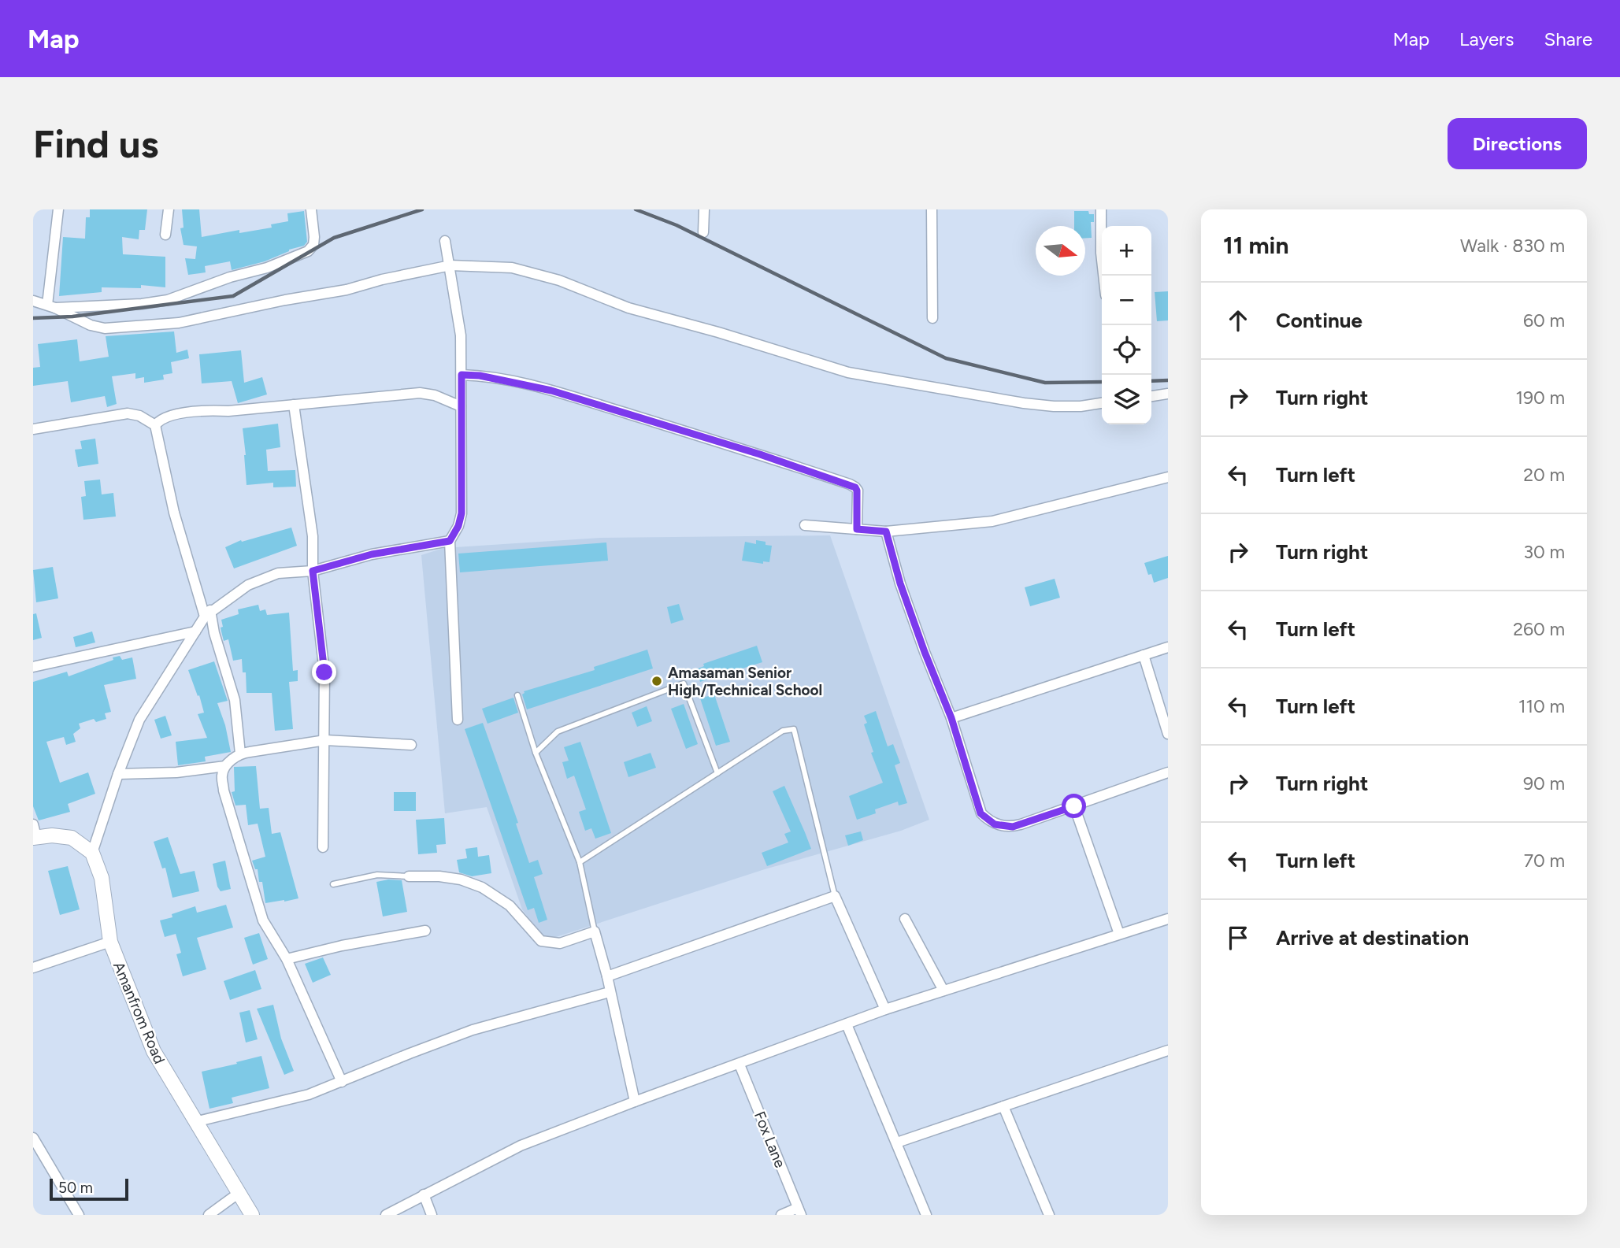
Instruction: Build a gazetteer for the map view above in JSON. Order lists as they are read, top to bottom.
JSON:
{
  "streets": {
    "street": ["Amanfrom Road", "Fox Lane"]
  },
  "places": ["Amasaman Senior High/Technical School"],
  "scale_bar": "50 m",
  "north": "right",
  "page": {
    "header": "Map",
    "nav": ["Map", "Layers", "Share"],
    "buttons": "Directions",
    "title": "Find us",
    "heading": ["11 min", "Walk · 830 m"],
    "map_buttons": ["+", "−"],
    "list": [
      ["Continue", "60 m"],
      ["Turn right", "190 m"],
      ["Turn left", "20 m"],
      ["Turn right", "30 m"],
      ["Turn left", "260 m"],
      ["Turn left", "110 m"],
      ["Turn right", "90 m"],
      ["Turn left", "70 m"],
      "Arrive at destination"
    ],
    "scale": "50 m"
  }
}
